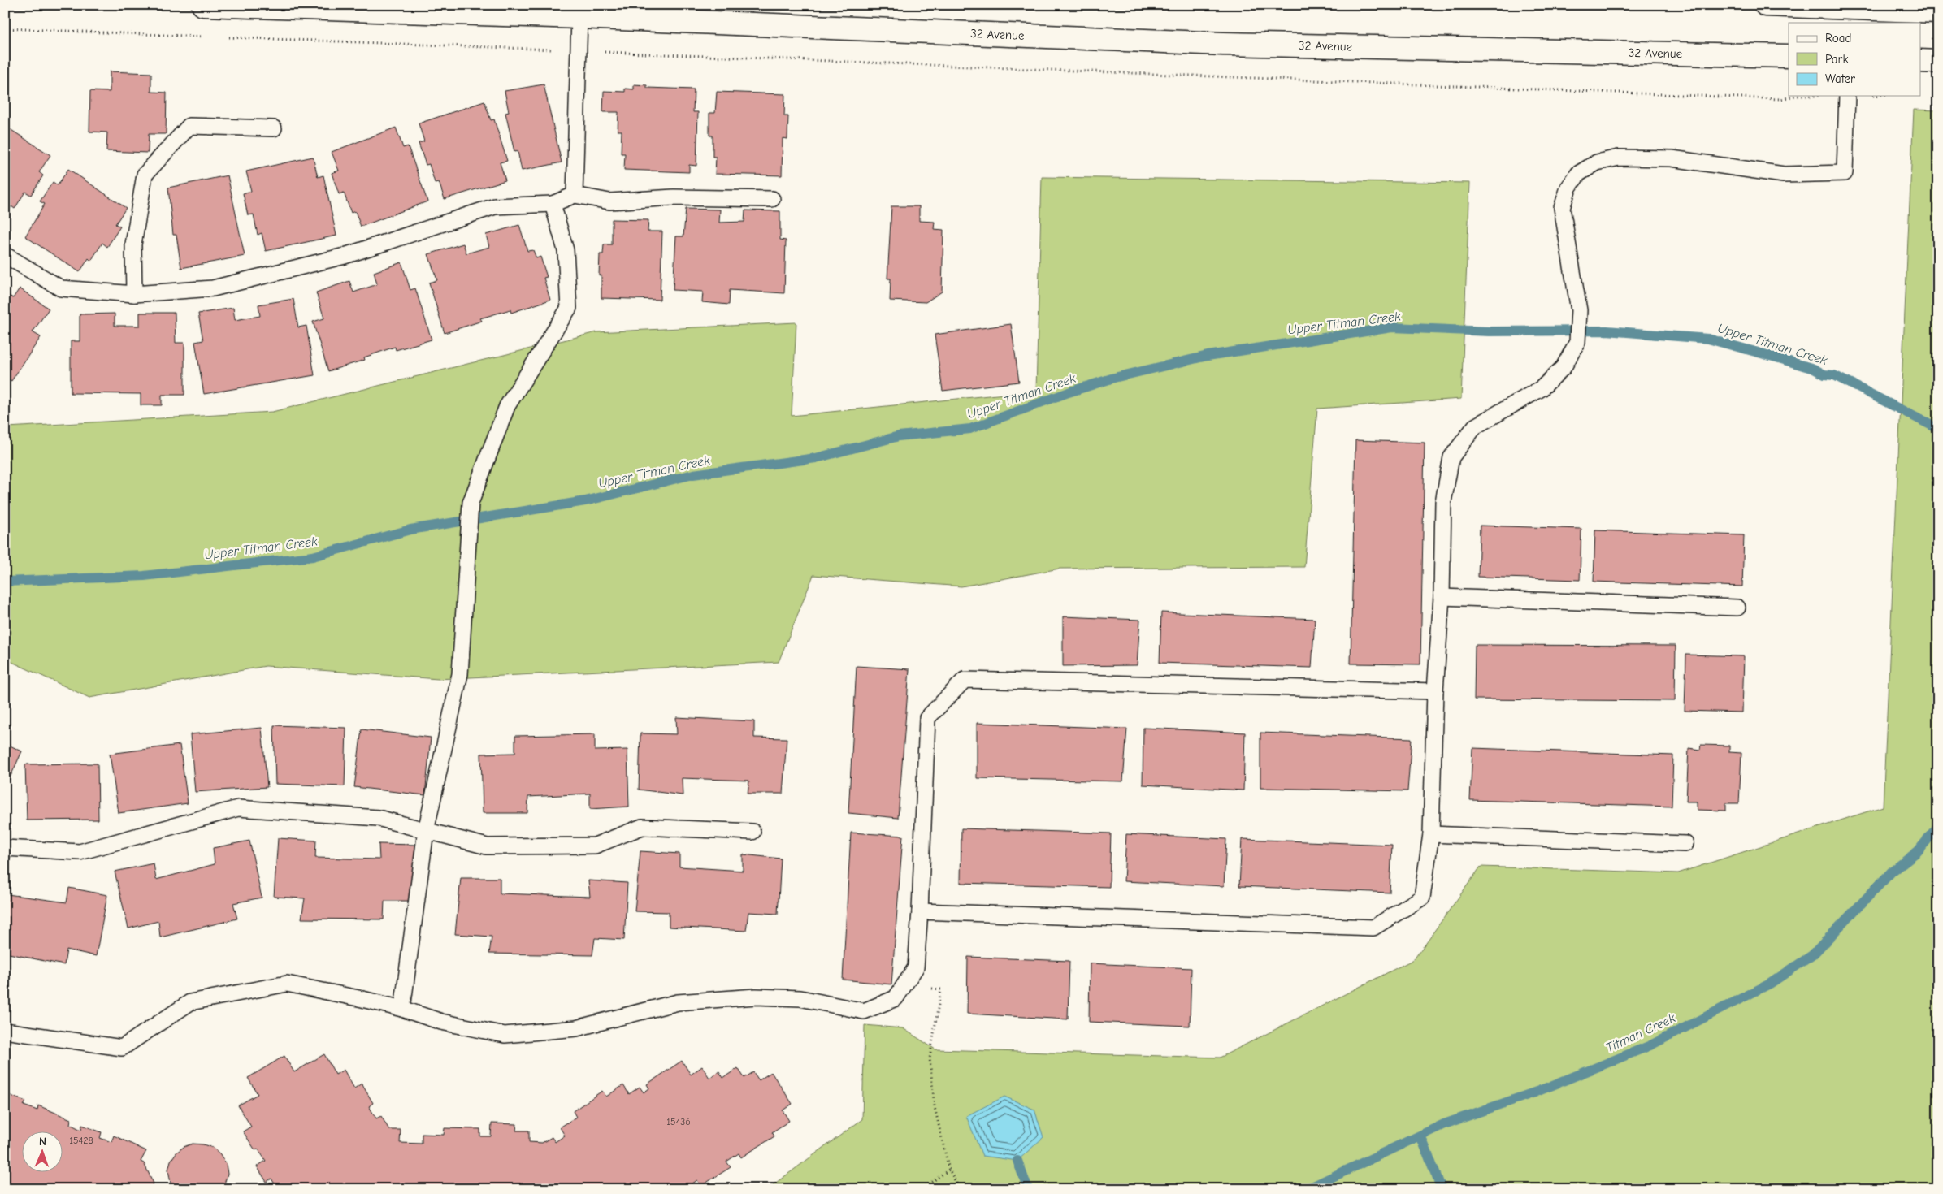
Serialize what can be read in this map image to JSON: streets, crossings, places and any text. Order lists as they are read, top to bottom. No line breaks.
{"streets":{"main road":["32 Avenue"]},"water":["Upper Titman Creek","Titman Creek"],"house_numbers":["15436","15428"],"legend":["Road","Park","Water"],"north":"top"}
